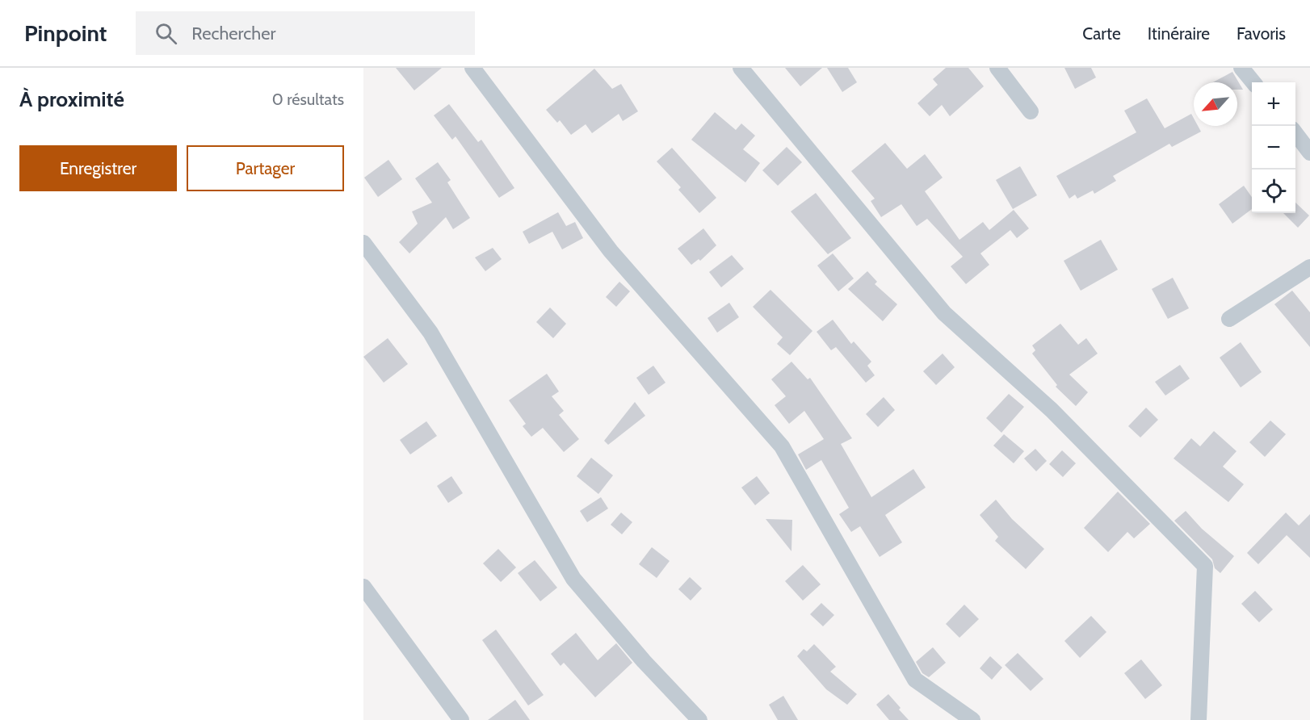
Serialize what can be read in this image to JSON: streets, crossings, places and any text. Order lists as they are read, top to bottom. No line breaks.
{"north":"bottom left","page":{"header":"Pinpoint","search":"Rechercher","nav":["Carte","Itinéraire","Favoris"],"heading":["À proximité","0 résultats"],"map_buttons":["+","−"],"buttons":["Enregistrer","Partager"]}}
